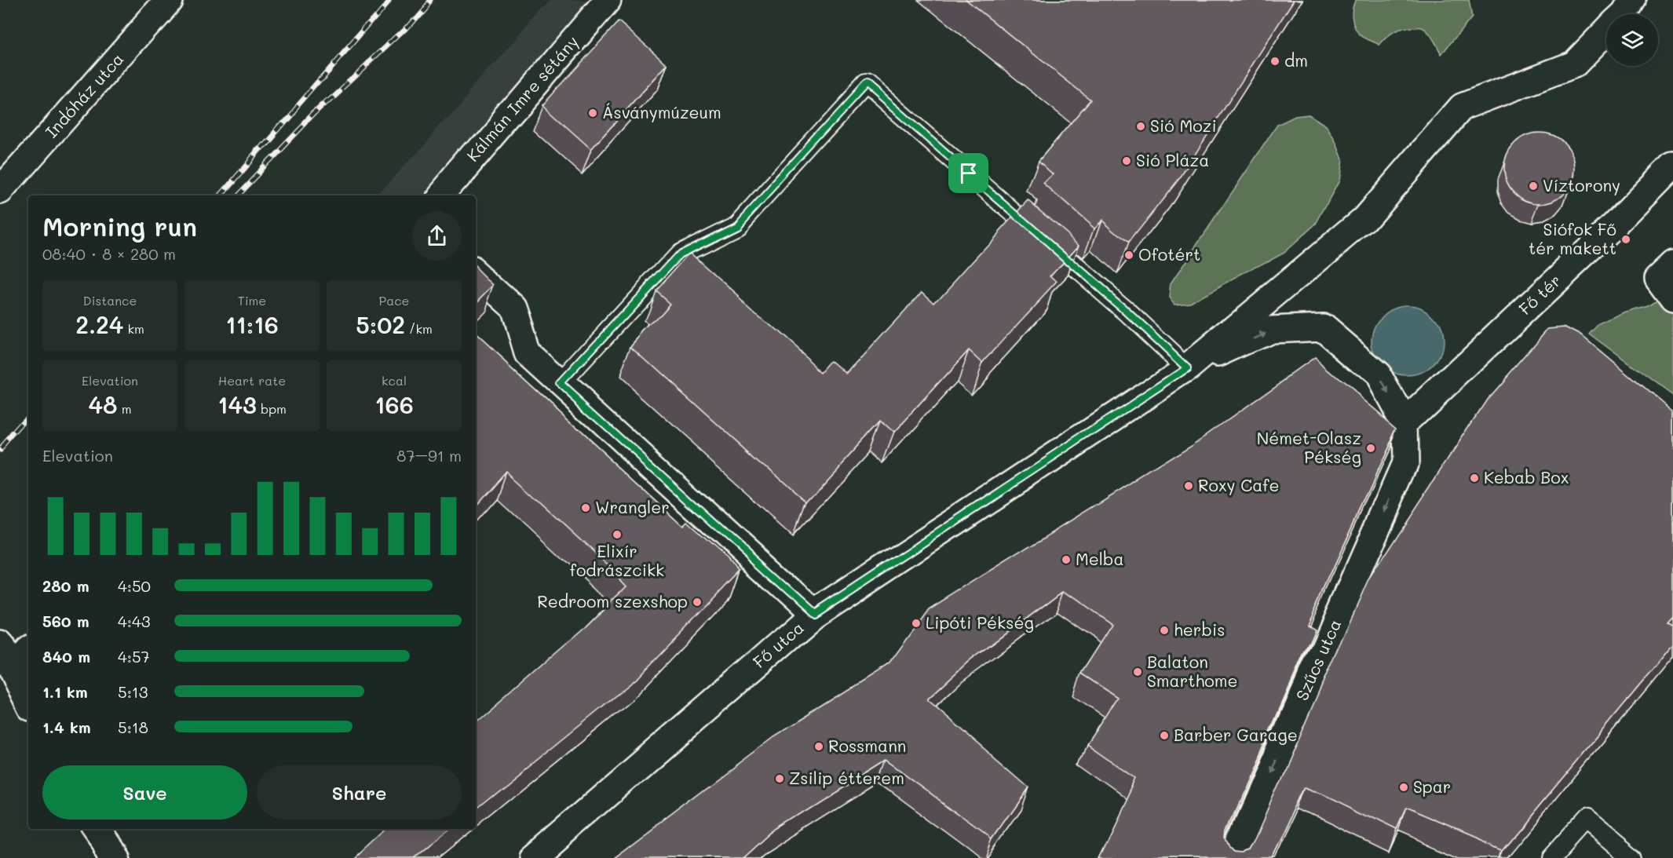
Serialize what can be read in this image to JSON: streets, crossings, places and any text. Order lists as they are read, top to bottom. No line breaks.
{"streets":{"street":["Indóház utca","Kálmán Imre sétány","Fő tér","Fő utca","Szűcs utca"]},"crossings":[["Fő tér","Szűcs utca"]],"one_way":["Szűcs utca"],"places":["dm","Ásványmúzeum","Sió Mozi","Sió Pláza","Víztorony","Siófok Fő tér makett","Ofotért","Német-Olasz Pékség","Kebab Box","Roxy Cafe","Wrangler","Elixír fodrászcikk","Melba","Redroom szexshop","Lipóti Pékség","herbis","Balaton Smarthome","Barber Garage","Rossmann","Zsilip étterem","Spar"],"page":{"heading":["Morning run","08:40 · 8 × 280 m"],"stats":[["Distance","2.24 km"],["Time","11:16"],["Pace","5:02 /km"],["Elevation","48 m"],["Heart rate","143 bpm"],["kcal","166"]],"chart":["Elevation","87–91 m"],"list":[{"name":"280 m","note":"4:50"},{"name":"560 m","note":"4:43"},{"name":"840 m","note":"4:57"},{"name":"1.1 km","note":"5:13"},{"name":"1.4 km","note":"5:18"}],"buttons":["Save","Share"]}}
